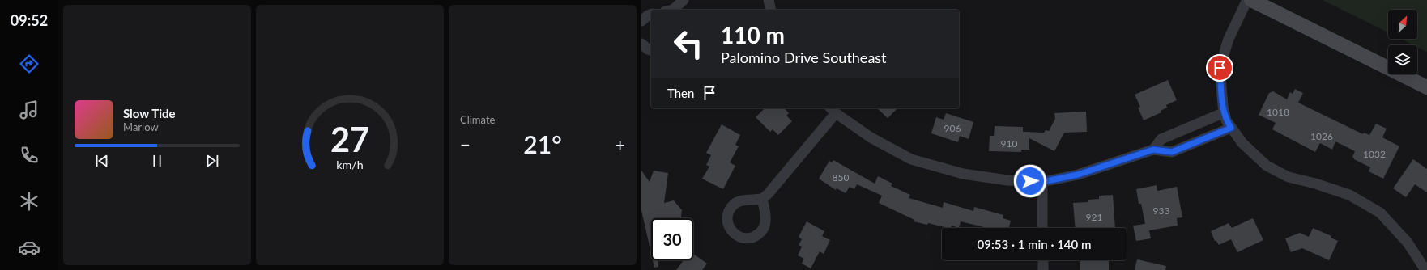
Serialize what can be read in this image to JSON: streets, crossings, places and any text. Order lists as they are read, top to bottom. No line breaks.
{"house_numbers":["1018","906","1026","910","1032","850","933","921"],"north":"top right","page":{"tabs":"09:52","tile":"Climate","turn":["110 m","Palomino Drive Southeast"],"then":"Then","song":["Slow Tide","Marlow"],"heat":["−","21°","+"],"limit":"30","trip":"09:53 · 1 min · 140 m","gauge":["27","km/h"]}}
